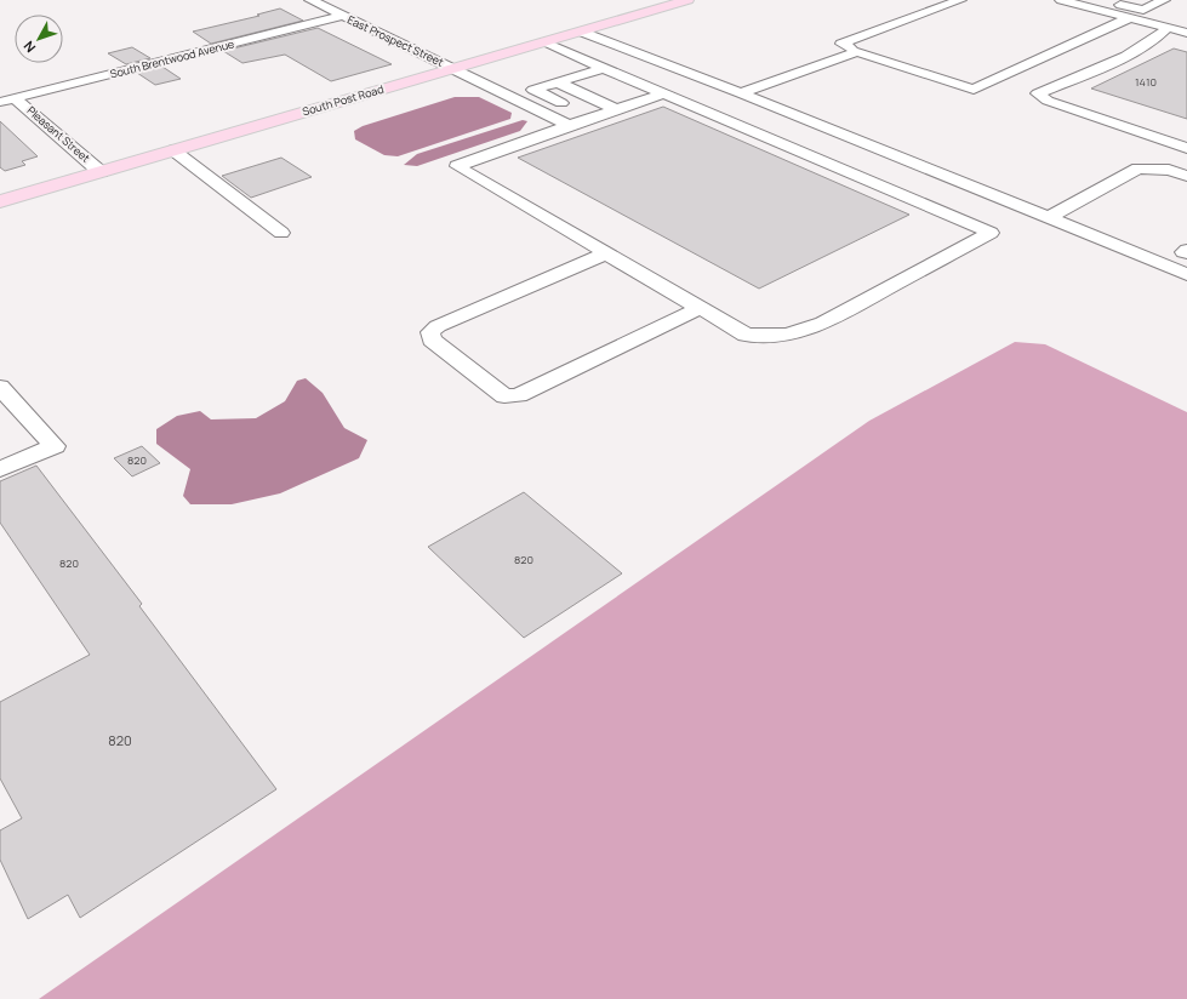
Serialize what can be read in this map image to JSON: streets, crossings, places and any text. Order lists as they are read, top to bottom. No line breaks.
{"streets":{"main road":["South Post Road"],"street":["East Prospect Street","South Brentwood Avenue","Pleasant Street"]},"crossings":[["East Prospect Street","South Brentwood Avenue"],["East Prospect Street","South Post Road"],["South Brentwood Avenue","Pleasant Street"],["South Post Road","Pleasant Street"]],"house_numbers":["1410","820","820","820","820"],"north":"bottom left"}
